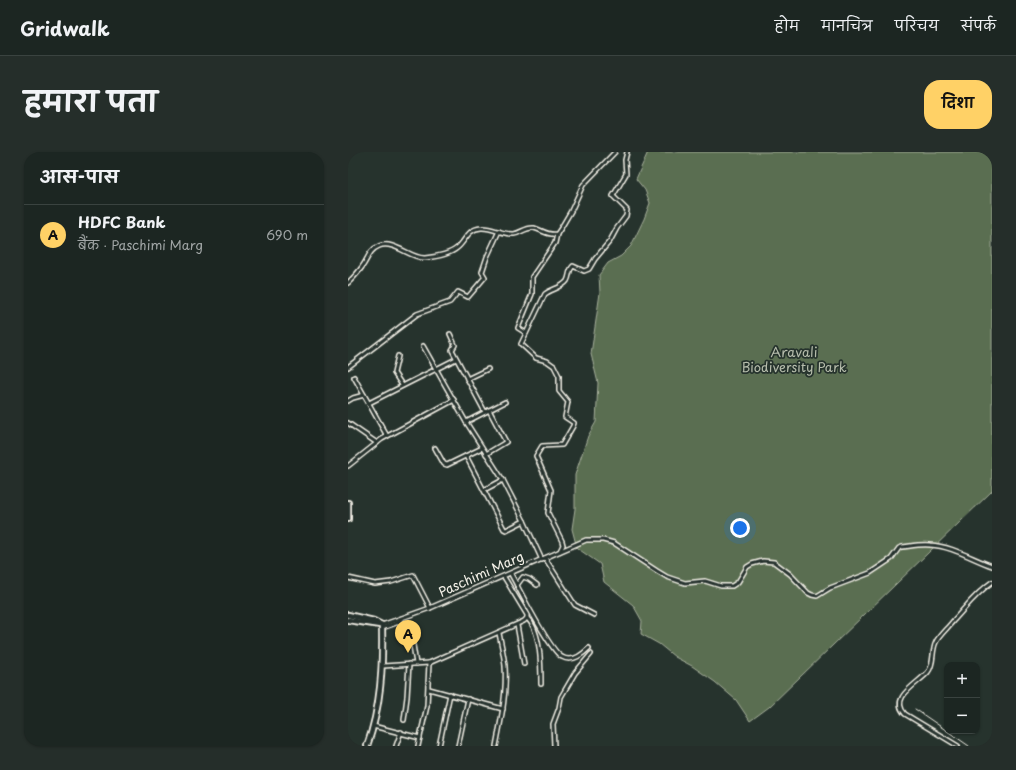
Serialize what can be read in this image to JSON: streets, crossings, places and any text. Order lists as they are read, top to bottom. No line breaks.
{"streets":{"street":["Paschimi Marg"]},"parks":["Aravali Biodiversity Park"],"page":{"header":"Gridwalk","nav":["होम","मानचित्र","परिचय","संपर्क"],"title":"हमारा पता","buttons":"दिशा","heading":"आस-पास","list":[{"mark":"A","name":"HDFC Bank","note":"बैंक · Paschimi Marg","value":"690 m"}],"pins":"A","map_buttons":["+","−"]}}
